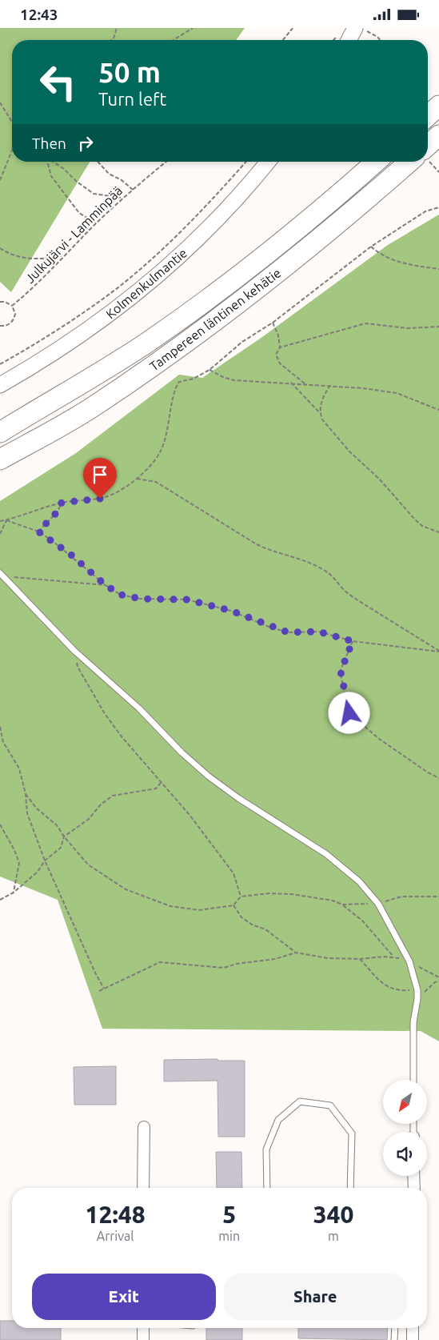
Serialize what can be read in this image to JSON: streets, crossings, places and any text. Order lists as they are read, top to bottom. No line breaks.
{"streets":{"highway":["Tampereen läntinen kehätie"],"street":["Kolmenkulmantie"],"path":["Julkujärvi - Lamminpää"]},"north":"bottom left","page":{"status":"12:43","turn":["50 m","Turn left"],"then":"Then","eta":["12:48","Arrival","5","min","340","m"],"buttons":["Exit","Share"]}}
